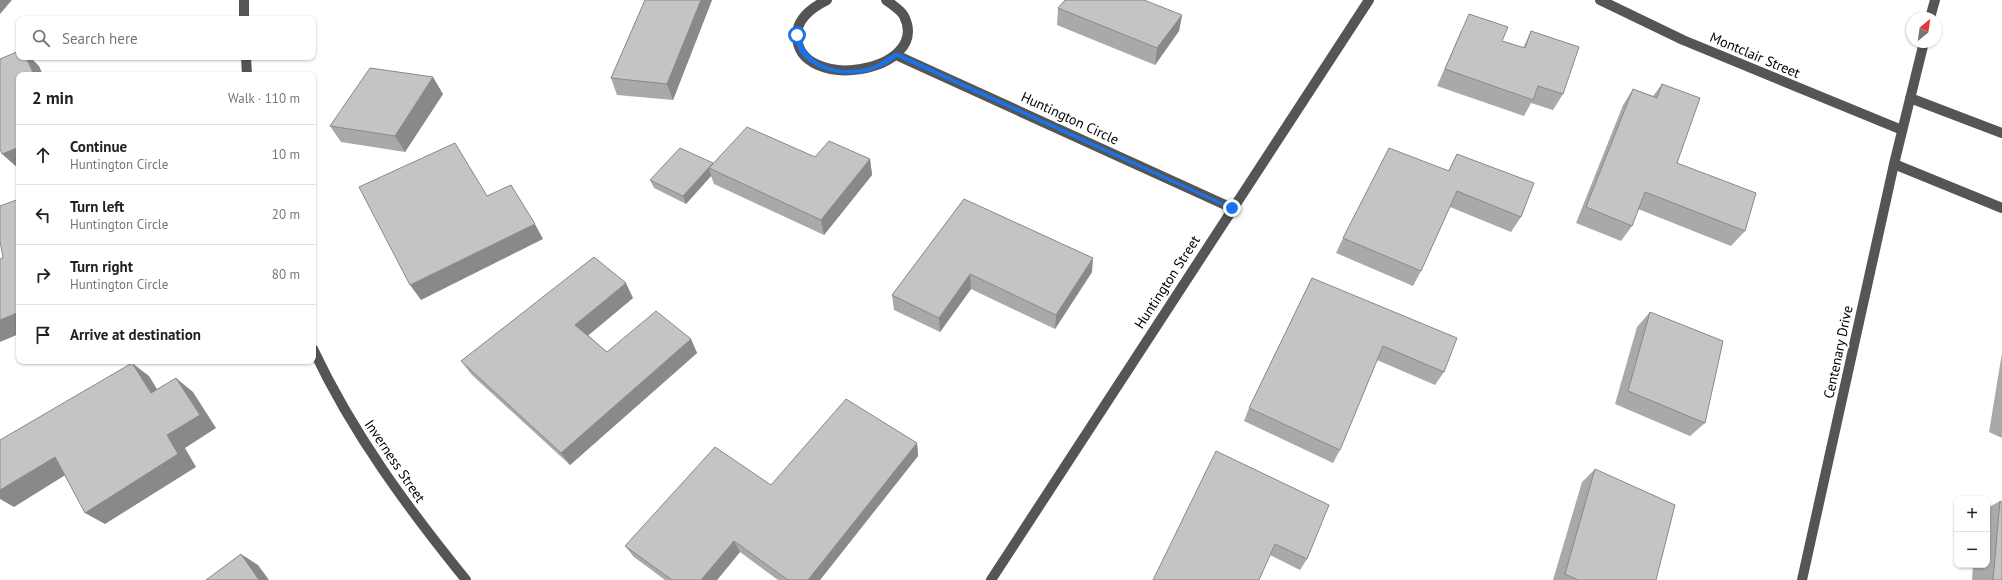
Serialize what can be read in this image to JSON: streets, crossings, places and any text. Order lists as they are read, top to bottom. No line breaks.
{"streets":{"street":["Montclair Street","Huntington Circle","Huntington Street","Centenary Drive","Inverness Street"]},"crossings":[["Montclair Street","Centenary Drive"],["Huntington Circle","Huntington Street"]],"north":"top right","page":{"search":"Search here","heading":["2 min","Walk · 110 m"],"list":[["Continue","Huntington Circle","10 m"],["Turn left","Huntington Circle","20 m"],["Turn right","Huntington Circle","80 m"],"Arrive at destination"],"map_buttons":["+","−"]}}
